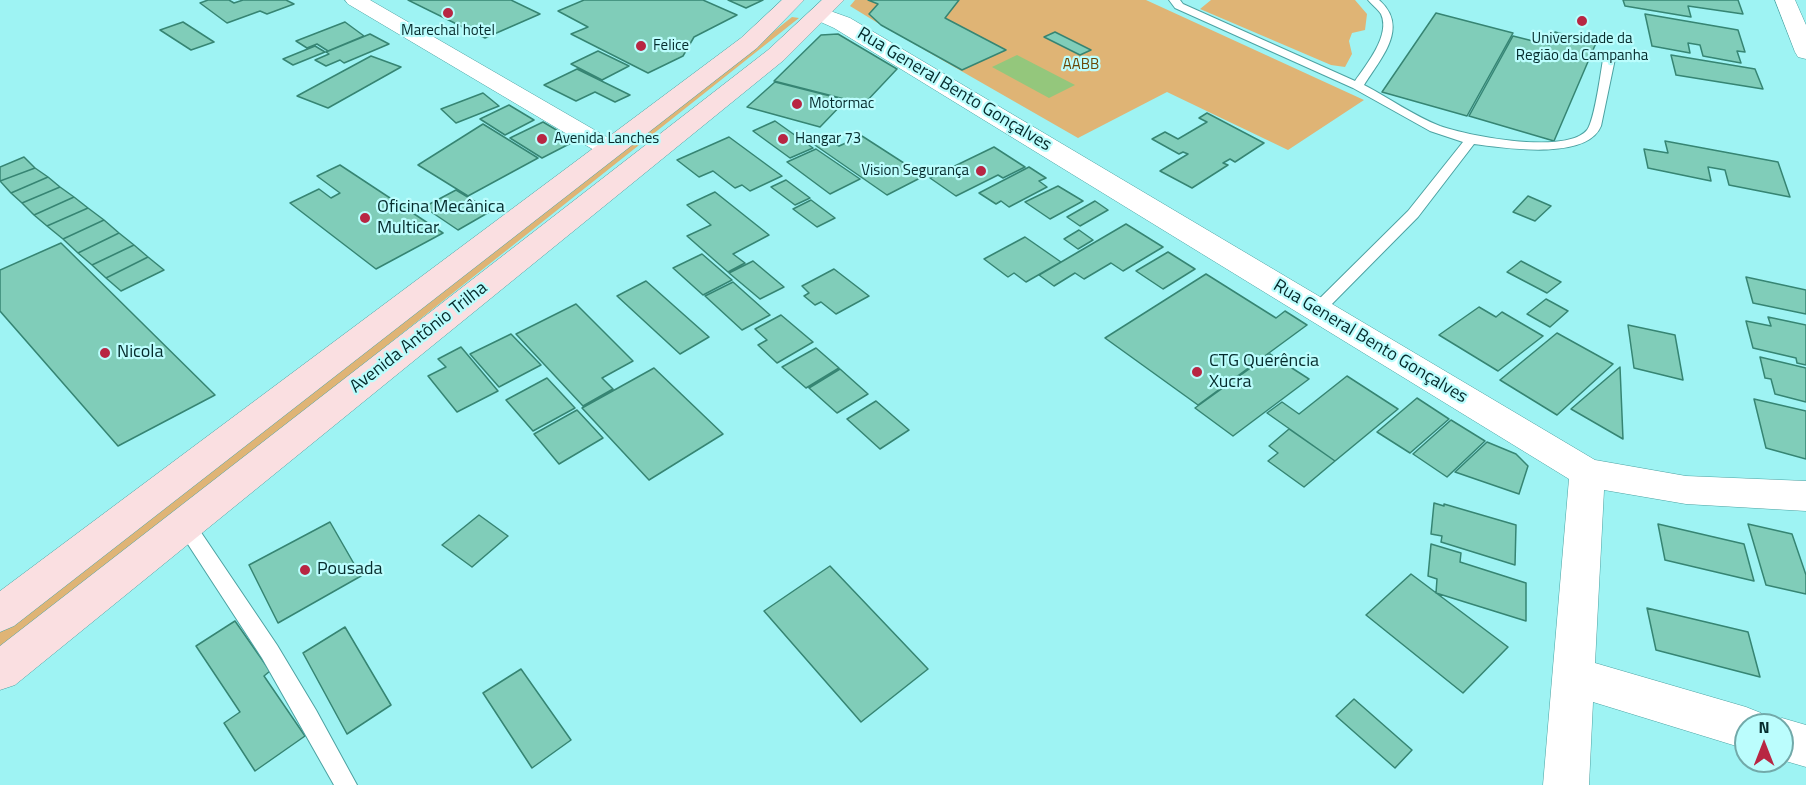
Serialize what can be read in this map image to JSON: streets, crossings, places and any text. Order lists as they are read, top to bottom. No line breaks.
{"streets":{"main road":["Avenida Antônio Trilha"],"street":["Rua General Bento Gonçalves"]},"crossings":[["Rua General Bento Gonçalves","Avenida Antônio Trilha"]],"parks":["AABB"],"places":["Marechal hotel","Universidade da Região da Campanha","Felice","Motormac","Avenida Lanches","Hangar 73","Vision Segurança","Oficina Mecânica Multicar","Nicola","CTG Querência Xucra","Pousada"],"north":"top"}
